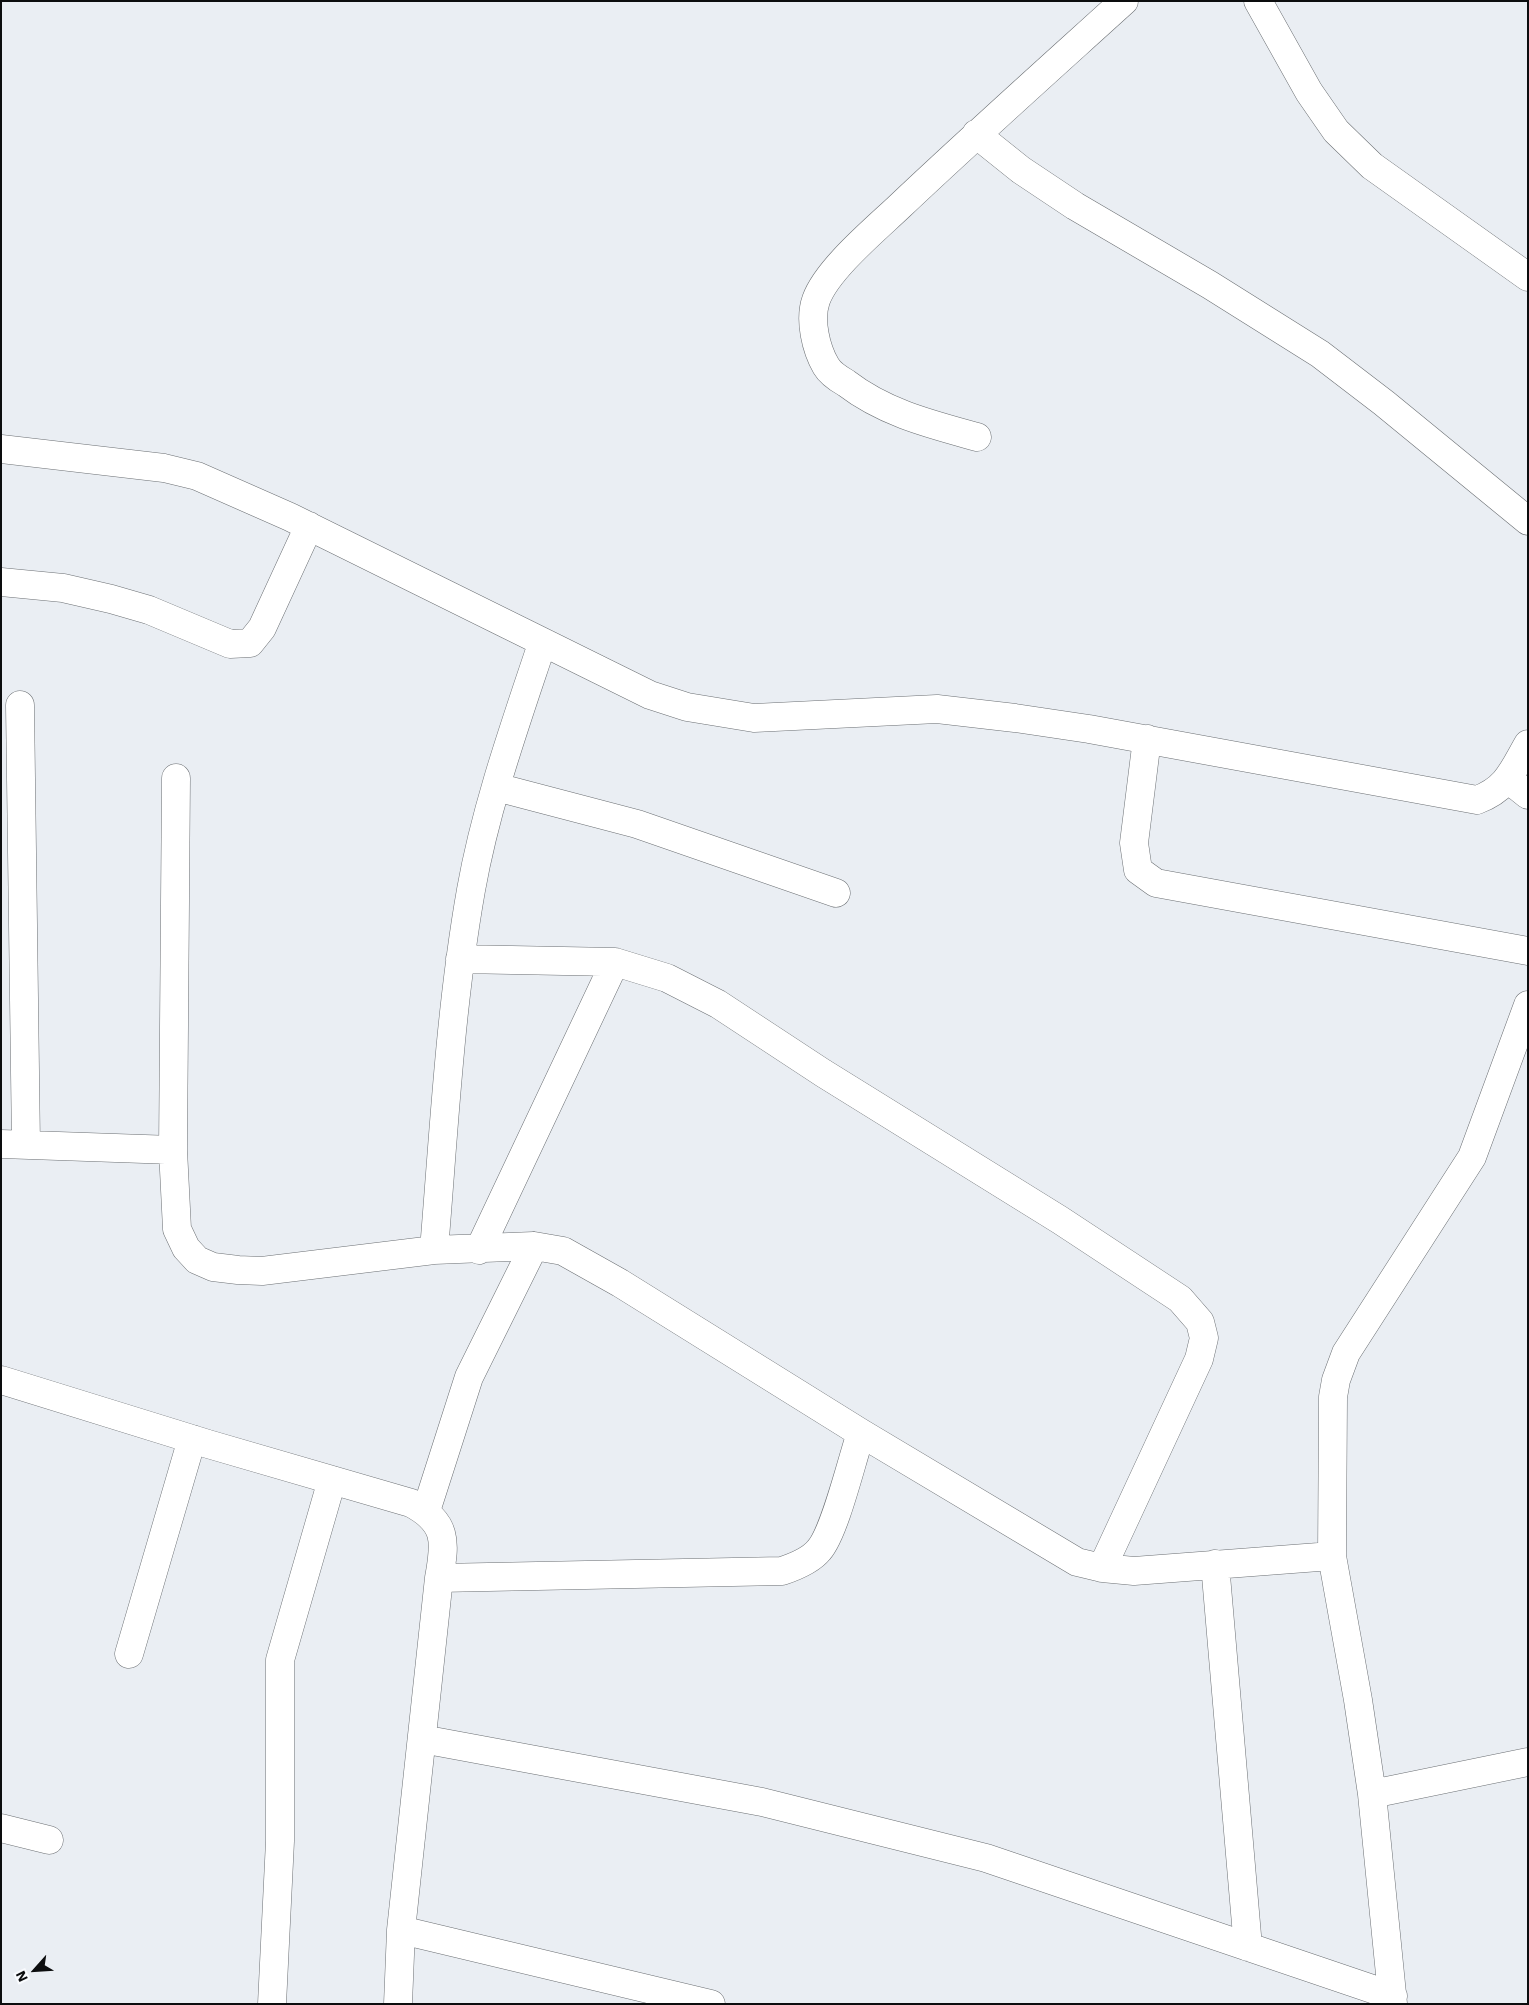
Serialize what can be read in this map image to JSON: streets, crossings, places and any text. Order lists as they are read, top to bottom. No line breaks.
{"north":"bottom left"}
